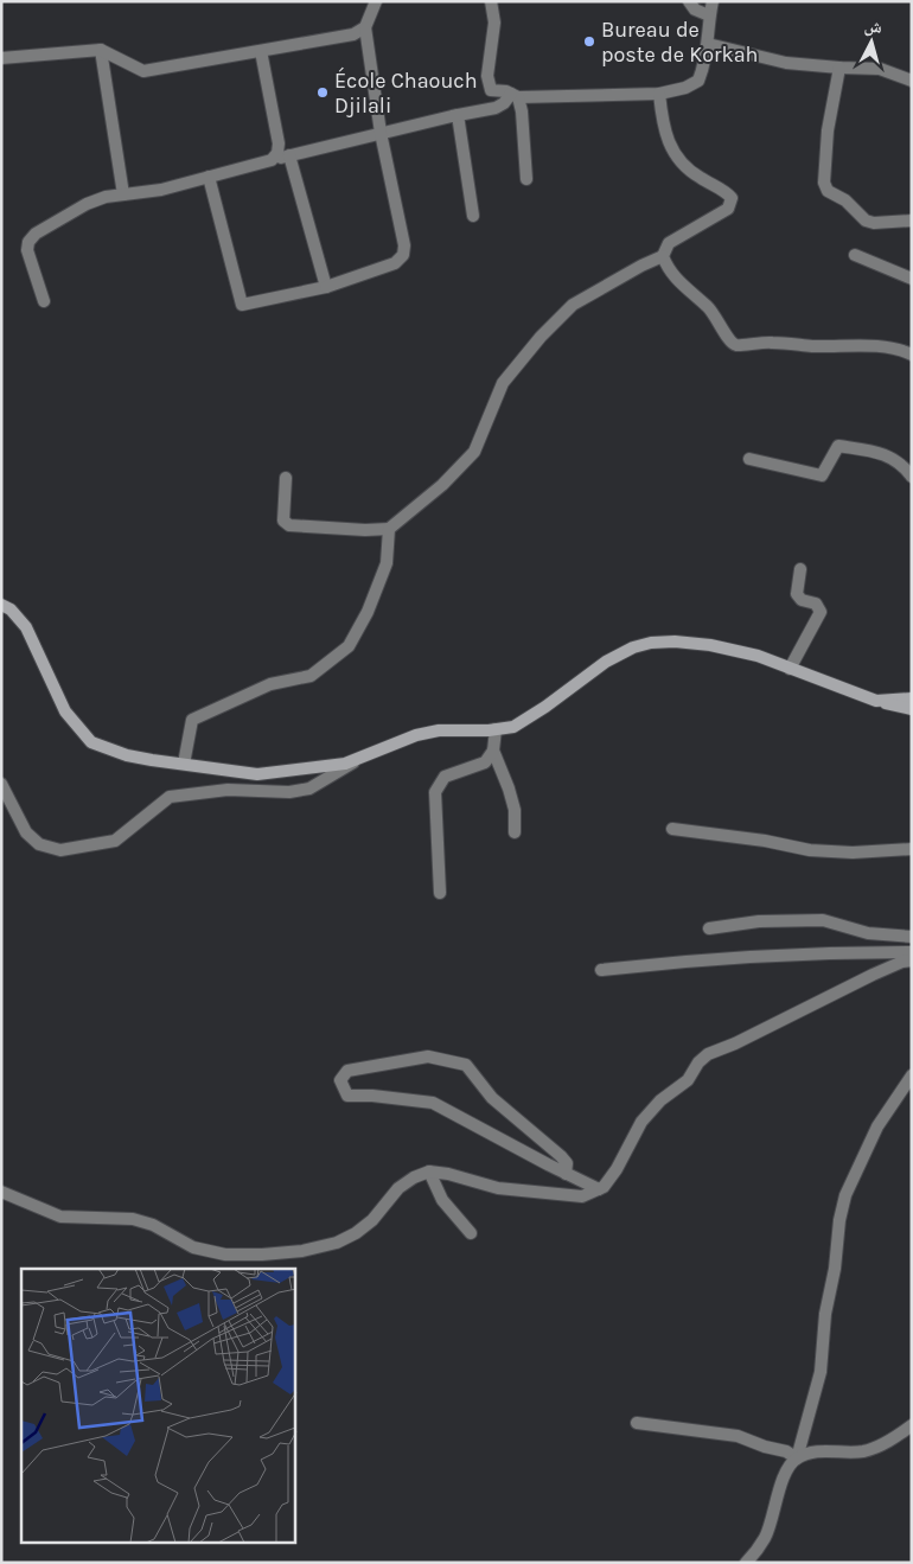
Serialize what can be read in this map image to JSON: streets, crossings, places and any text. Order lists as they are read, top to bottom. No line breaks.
{"places":["Bureau de poste de Korkah","École Chaouch Djilali"],"north":"top"}
